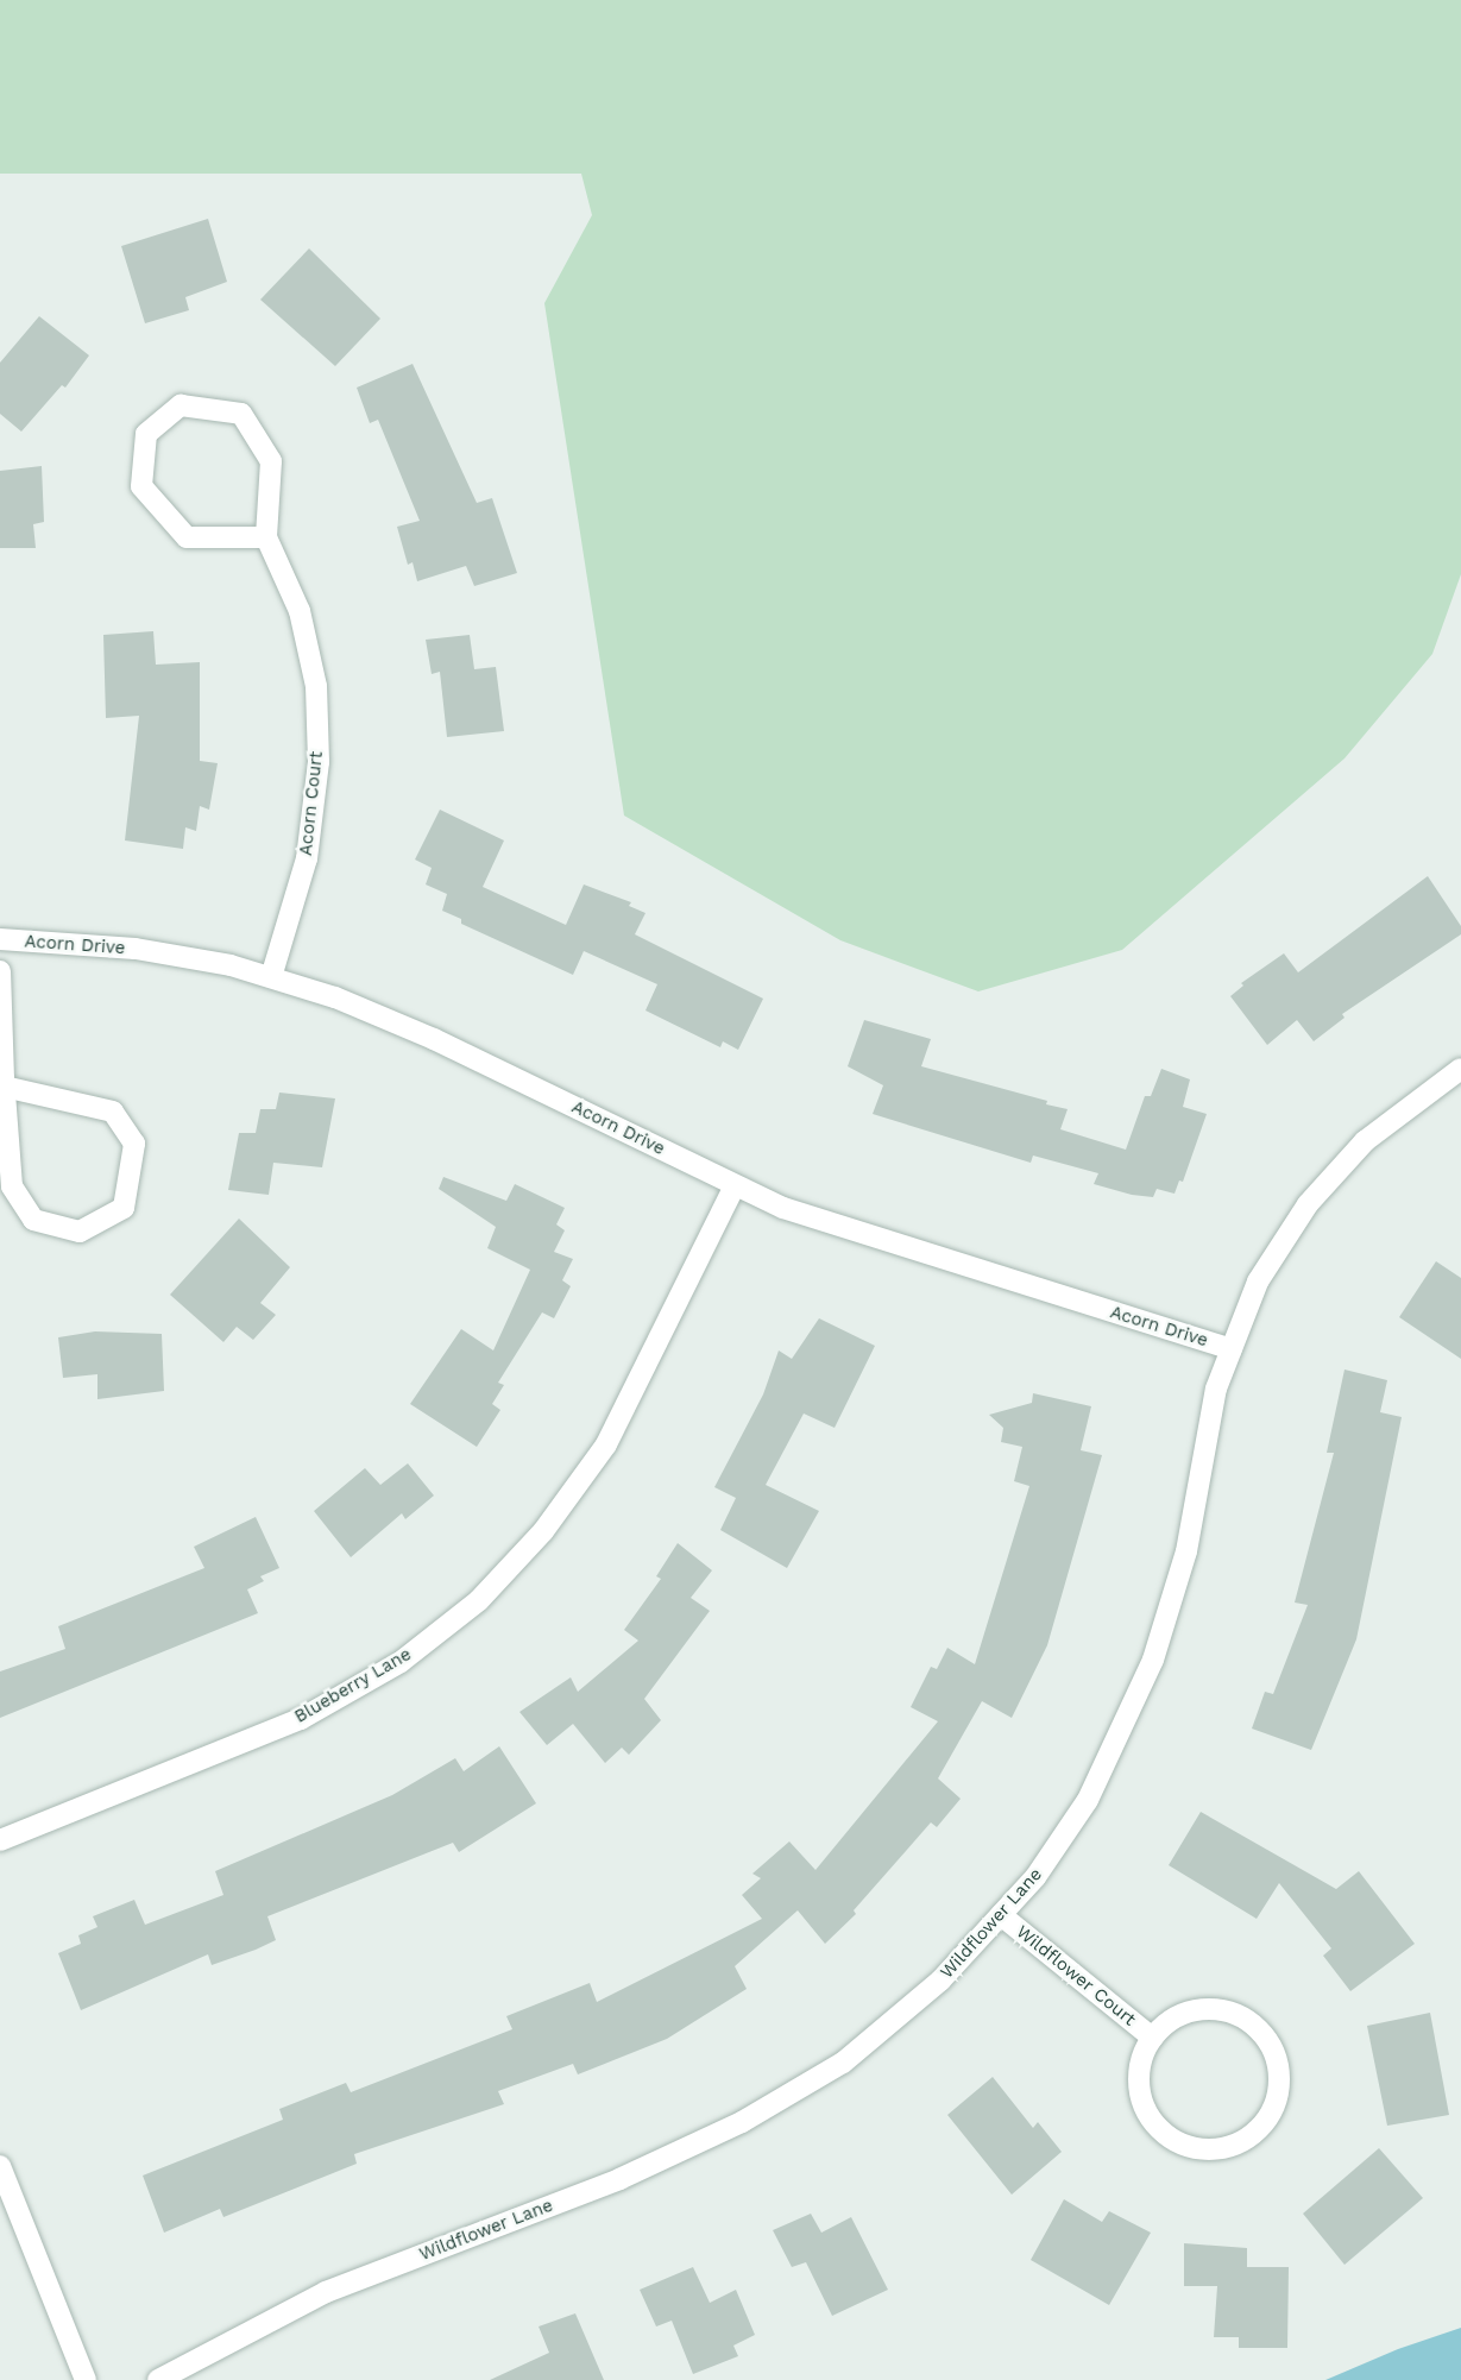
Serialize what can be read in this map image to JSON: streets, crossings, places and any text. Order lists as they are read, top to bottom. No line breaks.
{"streets":{"street":["Acorn Court","Acorn Drive","Blueberry Lane","Wildflower Lane","Wildflower Court"]},"crossings":[["Acorn Court","Acorn Drive"],["Acorn Drive","Blueberry Lane"],["Acorn Drive","Wildflower Lane"],["Wildflower Lane","Wildflower Court"]]}
